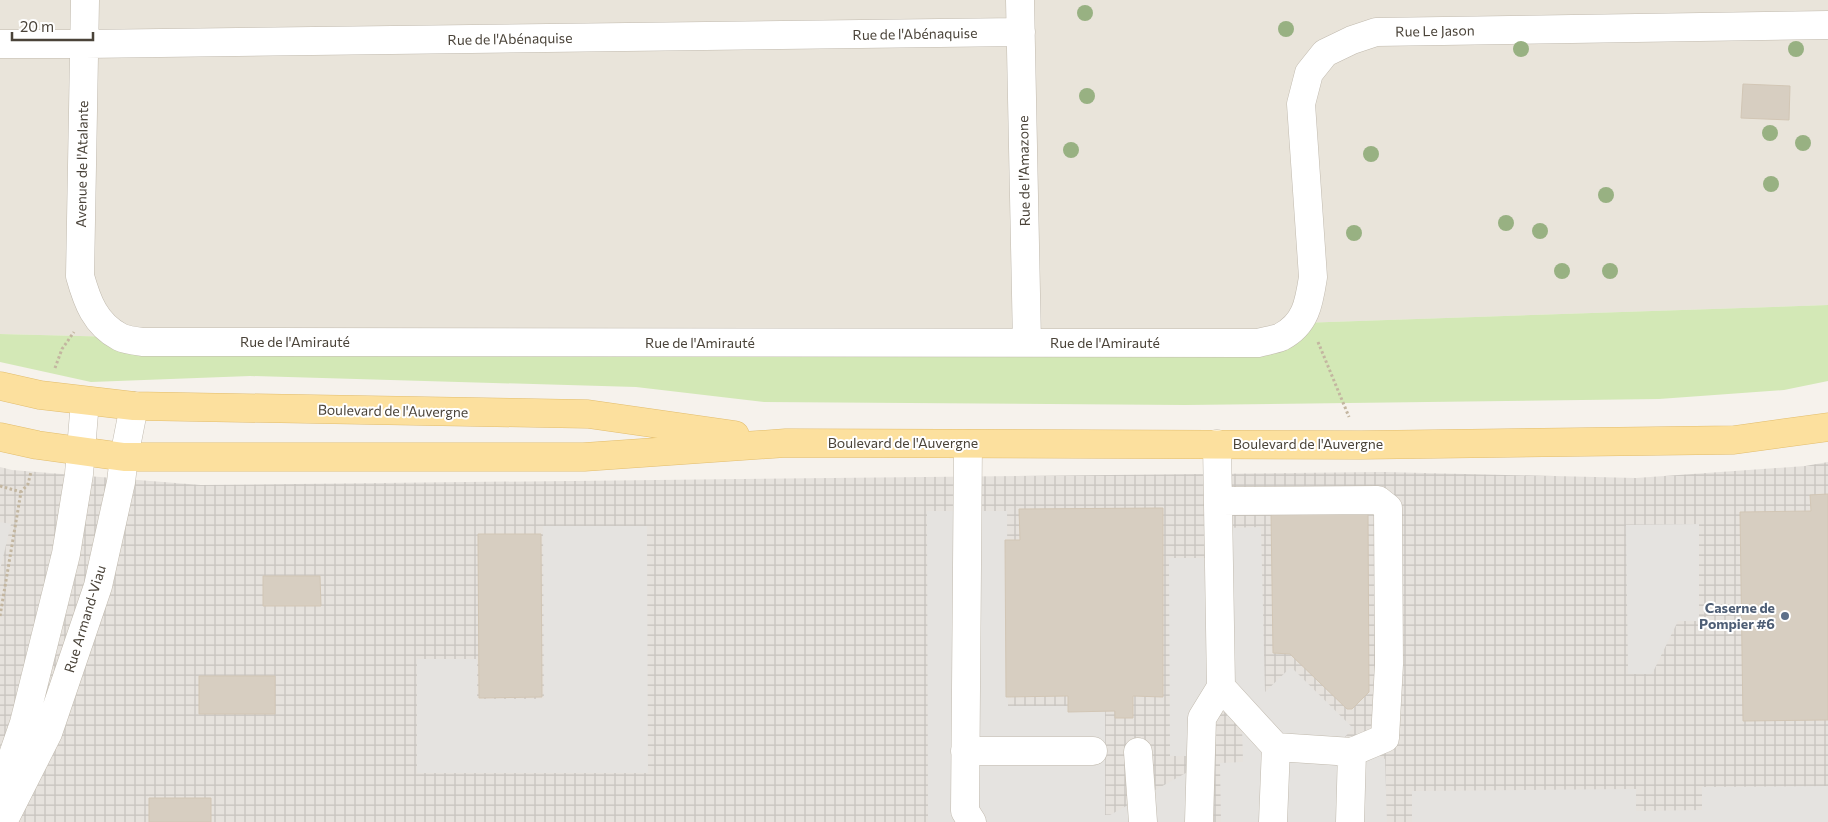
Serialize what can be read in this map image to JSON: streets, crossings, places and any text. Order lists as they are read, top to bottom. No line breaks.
{"streets":{"main road":["Boulevard de l'Auvergne"],"street":["Rue Le Jason","Rue de l'Abénaquise","Avenue de l'Atalante","Rue de l'Amazone","Rue de l'Amirauté","Rue Armand-Viau"]},"crossings":[["Rue Le Jason","Rue de l'Amirauté"],["Rue de l'Abénaquise","Avenue de l'Atalante"],["Rue de l'Abénaquise","Rue de l'Amazone"],["Avenue de l'Atalante","Rue de l'Amirauté"],["Rue de l'Amazone","Rue de l'Amirauté"],["Boulevard de l'Auvergne","Rue Armand-Viau"]],"places":["Caserne de Pompier #6"],"scale_bar":"20 m"}
